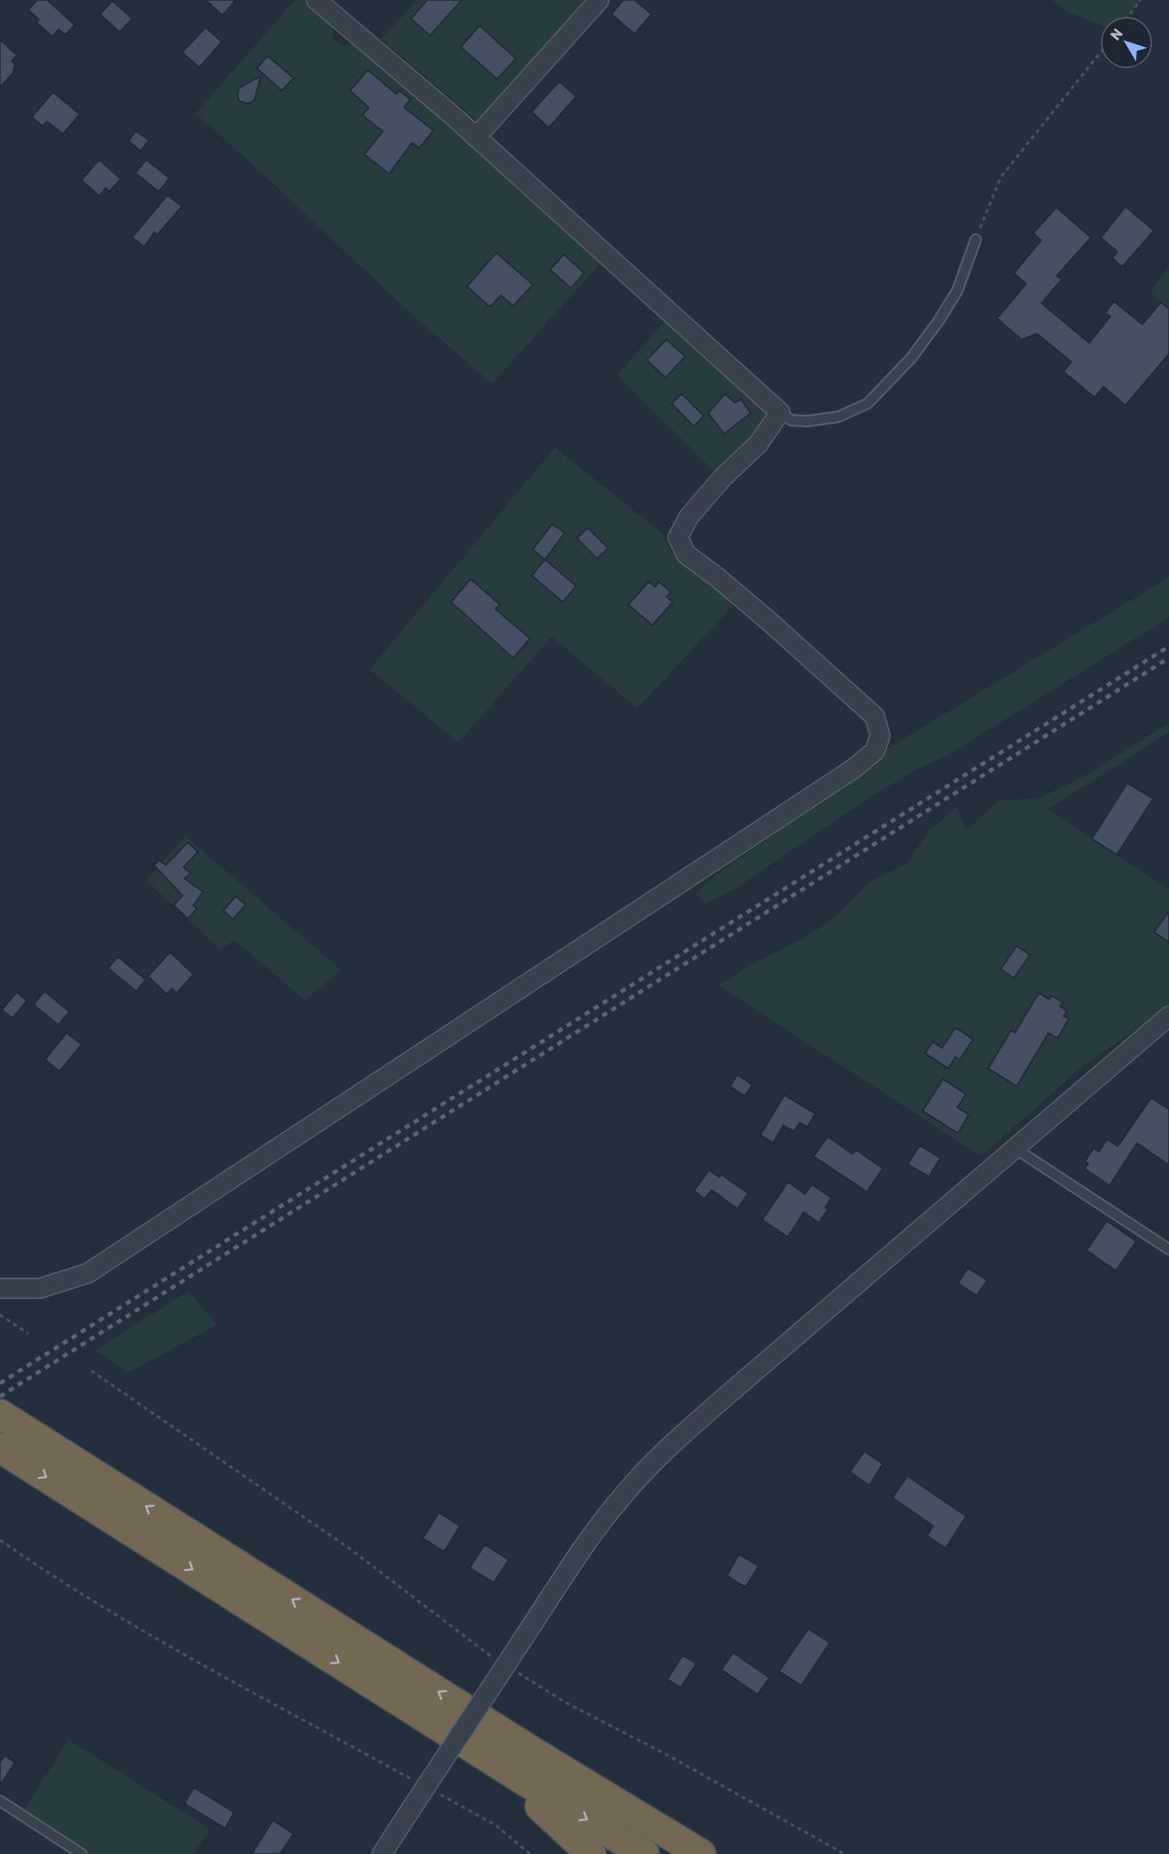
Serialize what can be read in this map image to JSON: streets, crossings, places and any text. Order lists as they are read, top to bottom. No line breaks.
{"north":"top left"}
